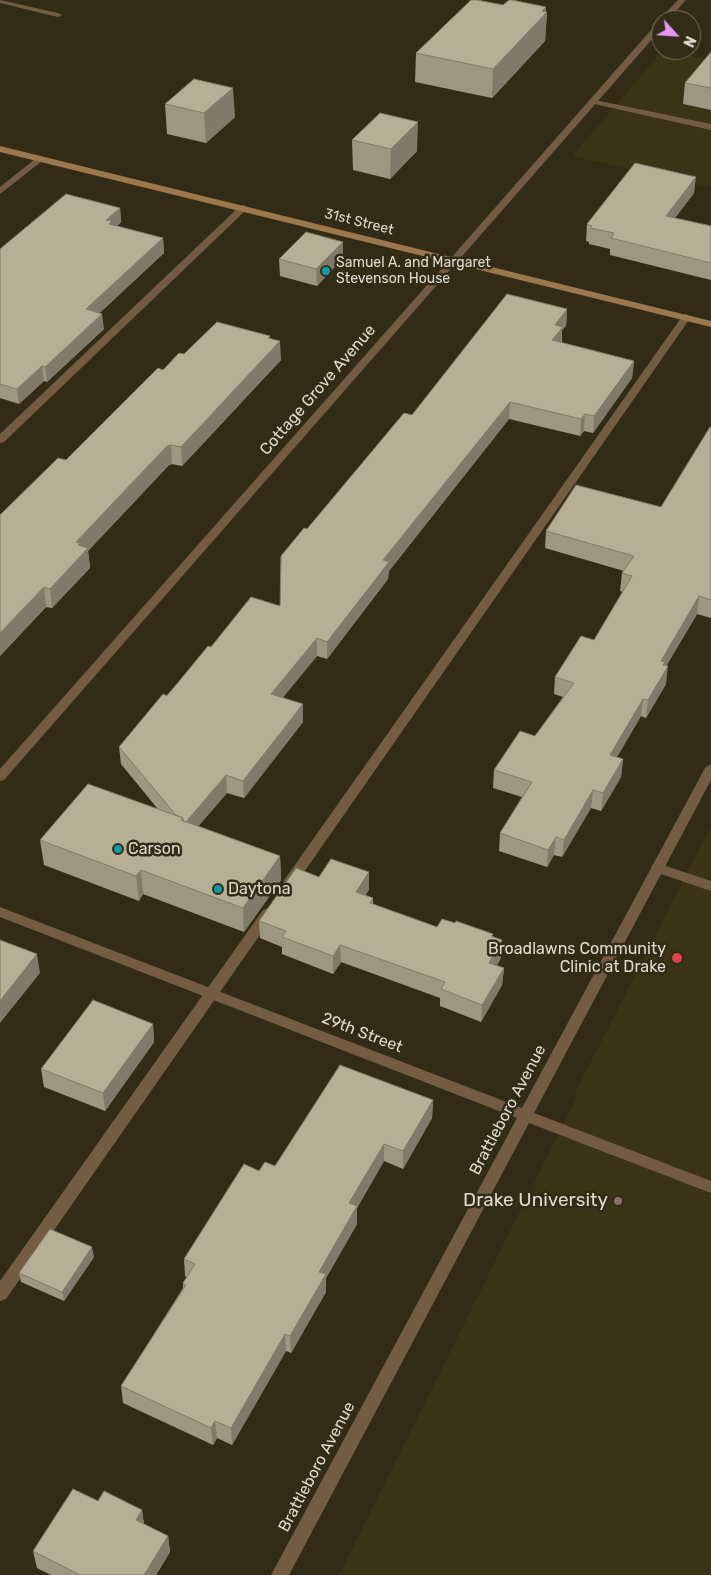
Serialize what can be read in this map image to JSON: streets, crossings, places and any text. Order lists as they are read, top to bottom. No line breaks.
{"streets":{"main road":["31st Street"],"street":["Cottage Grove Avenue","29th Street","Brattleboro Avenue"]},"crossings":[["31st Street","Cottage Grove Avenue"],["29th Street","Brattleboro Avenue"]],"places":["Samuel A. and Margaret Stevenson House","Carson","Daytona","Broadlawns Community Clinic at Drake","Drake University"],"north":"bottom right"}
